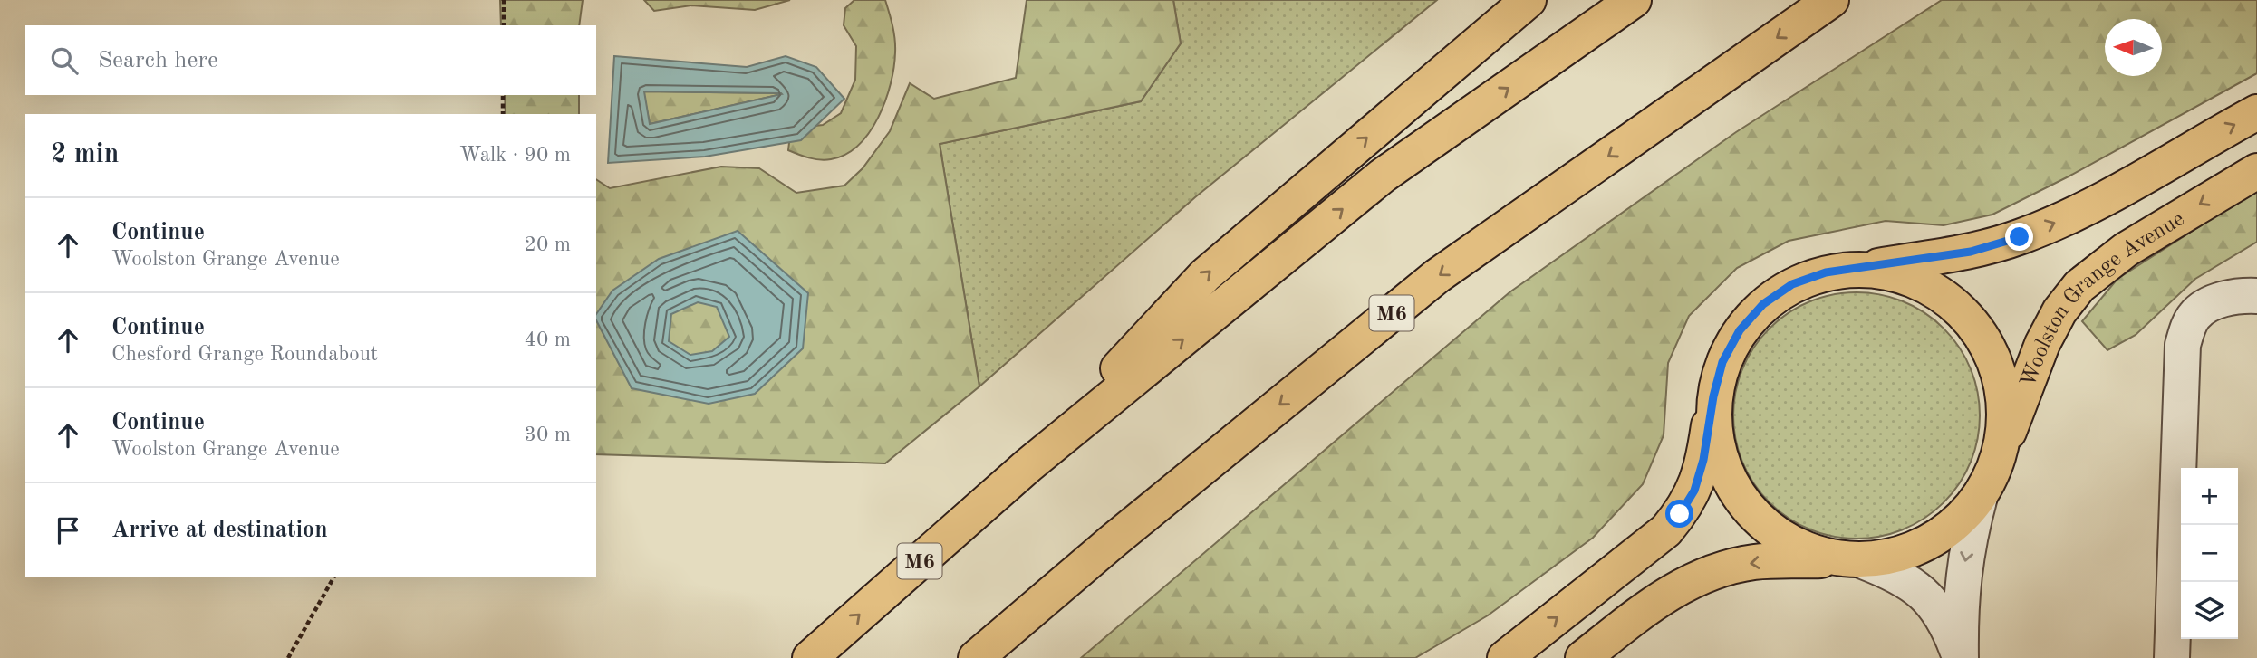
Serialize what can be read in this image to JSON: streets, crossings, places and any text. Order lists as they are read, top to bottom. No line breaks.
{"streets":{"main road":["Woolston Grange Avenue","M6"]},"north":"left","page":{"search":"Search here","heading":["2 min","Walk · 90 m"],"list":[["Continue","Woolston Grange Avenue","20 m"],["Continue","Chesford Grange Roundabout","40 m"],["Continue","Woolston Grange Avenue","30 m"],"Arrive at destination"],"map_buttons":["+","−"]}}
